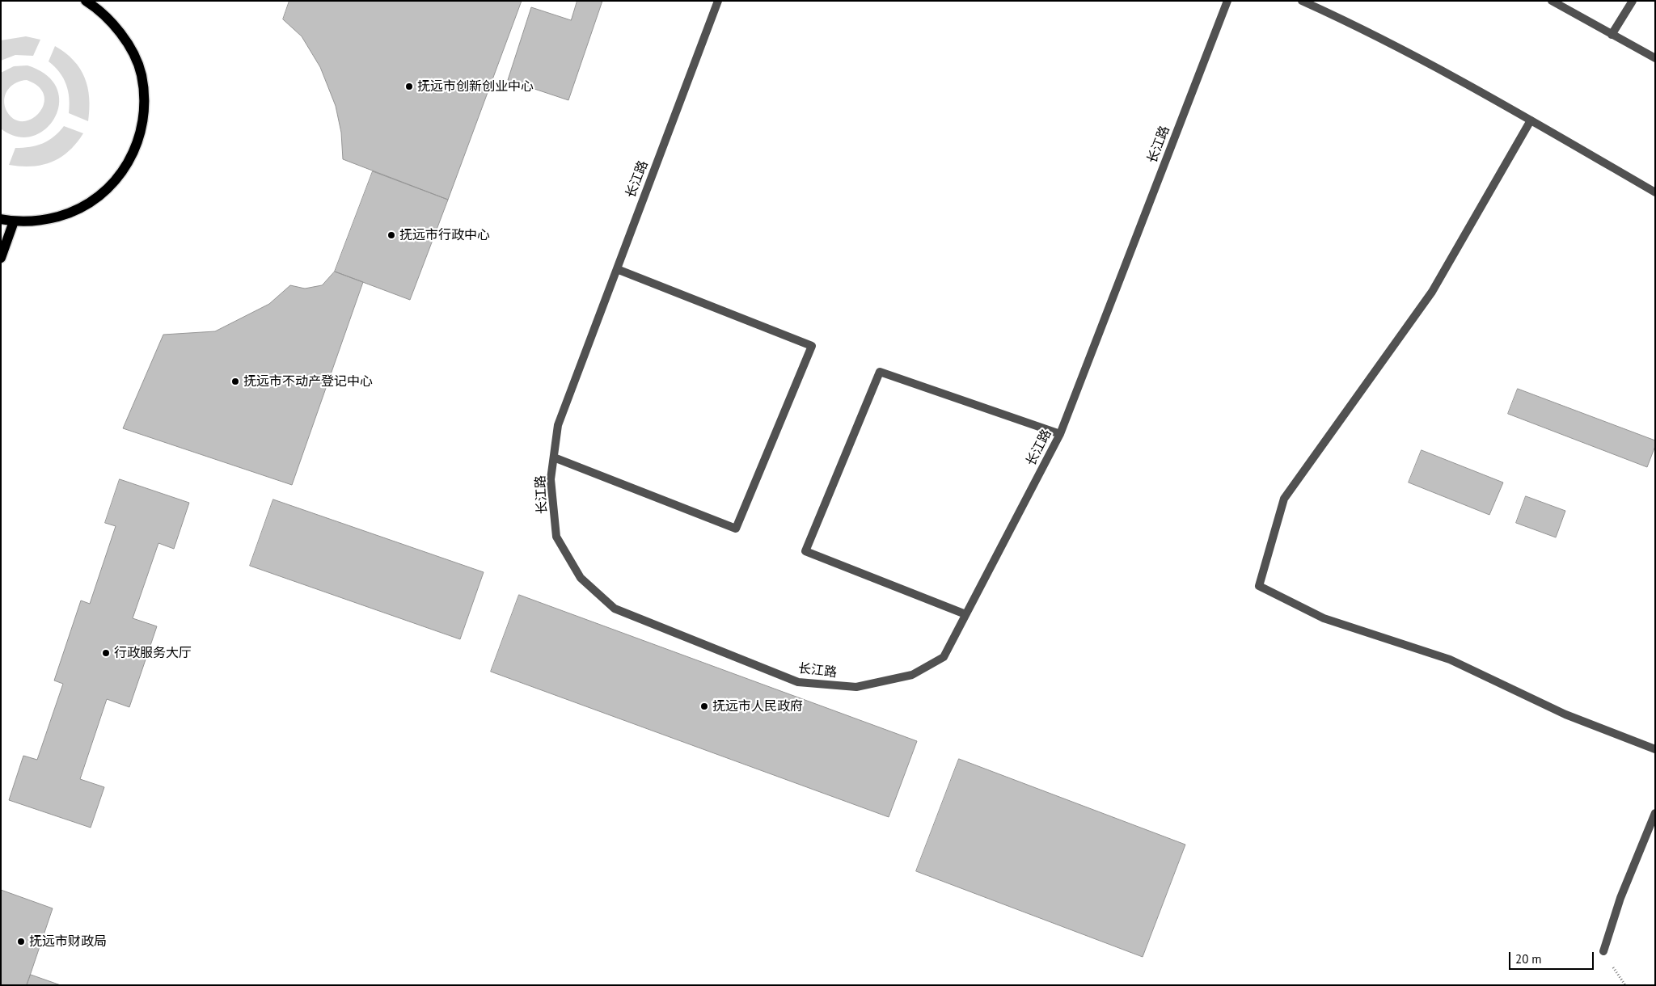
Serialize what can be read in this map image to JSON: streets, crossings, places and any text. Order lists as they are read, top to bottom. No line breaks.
{"streets":{"street":["长江路"]},"places":["抚远市创新创业中心","抚远市行政中心","抚远市不动产登记中心","行政服务大厅","抚远市人民政府","抚远市财政局"],"scale_bar":"20 m"}
